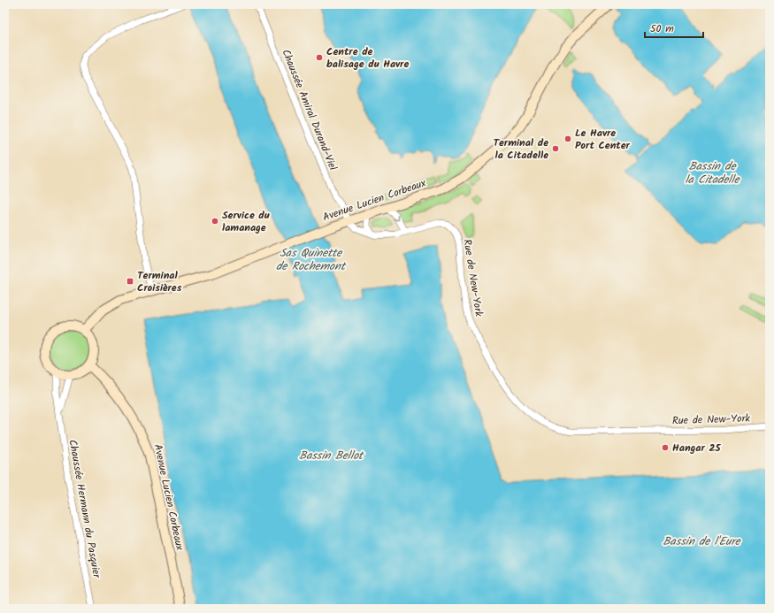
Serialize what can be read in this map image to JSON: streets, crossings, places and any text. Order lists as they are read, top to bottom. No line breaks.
{"streets":{"main road":["Avenue Lucien Corbeaux"],"street":["Chaussée Amiral Durand-Viel","Rue de New-York","Chaussée Hermann du Pasquier"]},"crossings":[["Chaussée Amiral Durand-Viel","Avenue Lucien Corbeaux"],["Chaussée Amiral Durand-Viel","Rue de New-York"],["Avenue Lucien Corbeaux","Rue de New-York"],["Avenue Lucien Corbeaux","Chaussée Hermann du Pasquier"]],"water":["Bassin de la Citadelle","Sas Quinette de Rochemont","Bassin Bellot","Bassin de l'Eure"],"places":{"other":["Centre de balisage du Havre","Le Havre Port Center","Terminal de la Citadelle","Service du lamanage","Hangar 25"],"transit":["Terminal Croisières"]},"scale_bar":"50 m"}
